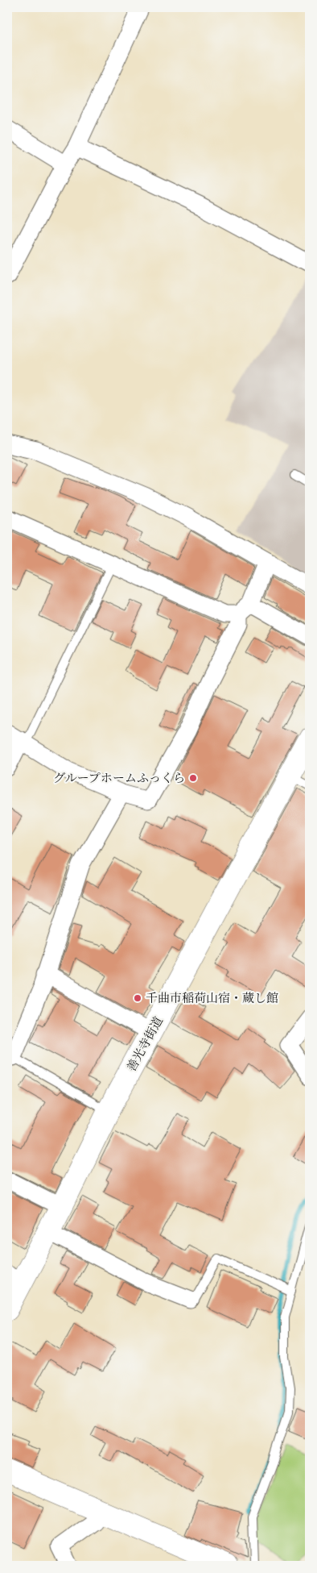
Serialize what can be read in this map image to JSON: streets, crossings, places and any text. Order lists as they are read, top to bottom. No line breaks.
{"streets":{"street":["善光寺街道"]},"places":["グループホームふっくら","千曲市稲荷山宿・蔵し館"]}
